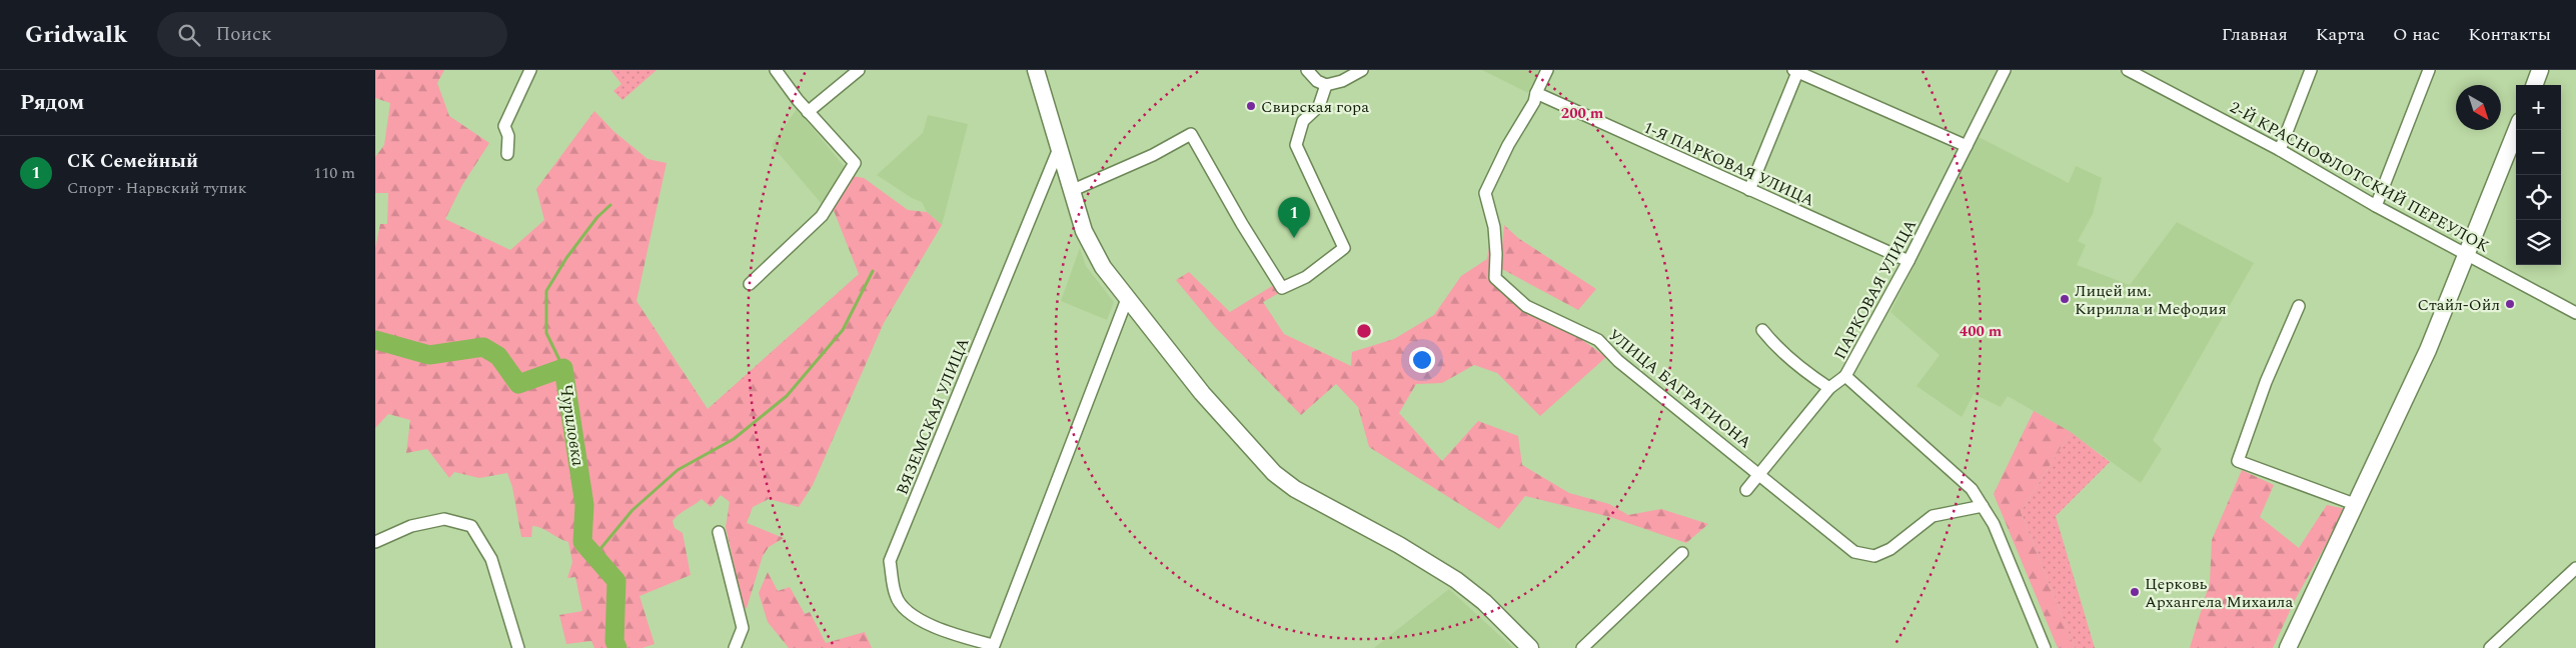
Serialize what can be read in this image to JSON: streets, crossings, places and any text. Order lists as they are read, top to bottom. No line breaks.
{"streets":{"street":["1-Я ПАРКОВАЯ УЛИЦА","2-Й КРАСНОФЛОТСКИЙ ПЕРЕУЛОК","ПАРКОВАЯ УЛИЦА","УЛИЦА БАГРАТИОНА","ВЯЗЕМСКАЯ УЛИЦА"]},"crossings":[["1-Я ПАРКОВАЯ УЛИЦА","ПАРКОВАЯ УЛИЦА"],["1-Я ПАРКОВАЯ УЛИЦА","УЛИЦА БАГРАТИОНА"],["ПАРКОВАЯ УЛИЦА","УЛИЦА БАГРАТИОНА"]],"water":["Чуриловка"],"places":["Свирская гора","Лицей им. Кирилла и Мефодия","Стайл-Ойл","Церковь Архангела Михаила"],"north":"bottom right","page":{"header":"Gridwalk","search":"Поиск","nav":["Главная","Карта","О нас","Контакты"],"heading":"Рядом","map_buttons":["+","−"],"list":[{"mark":"1","name":"СК Семейный","note":"Спорт · Нарвский тупик","value":"110 m"}],"pins":"1"},"rings":["200 m","400 m"]}
